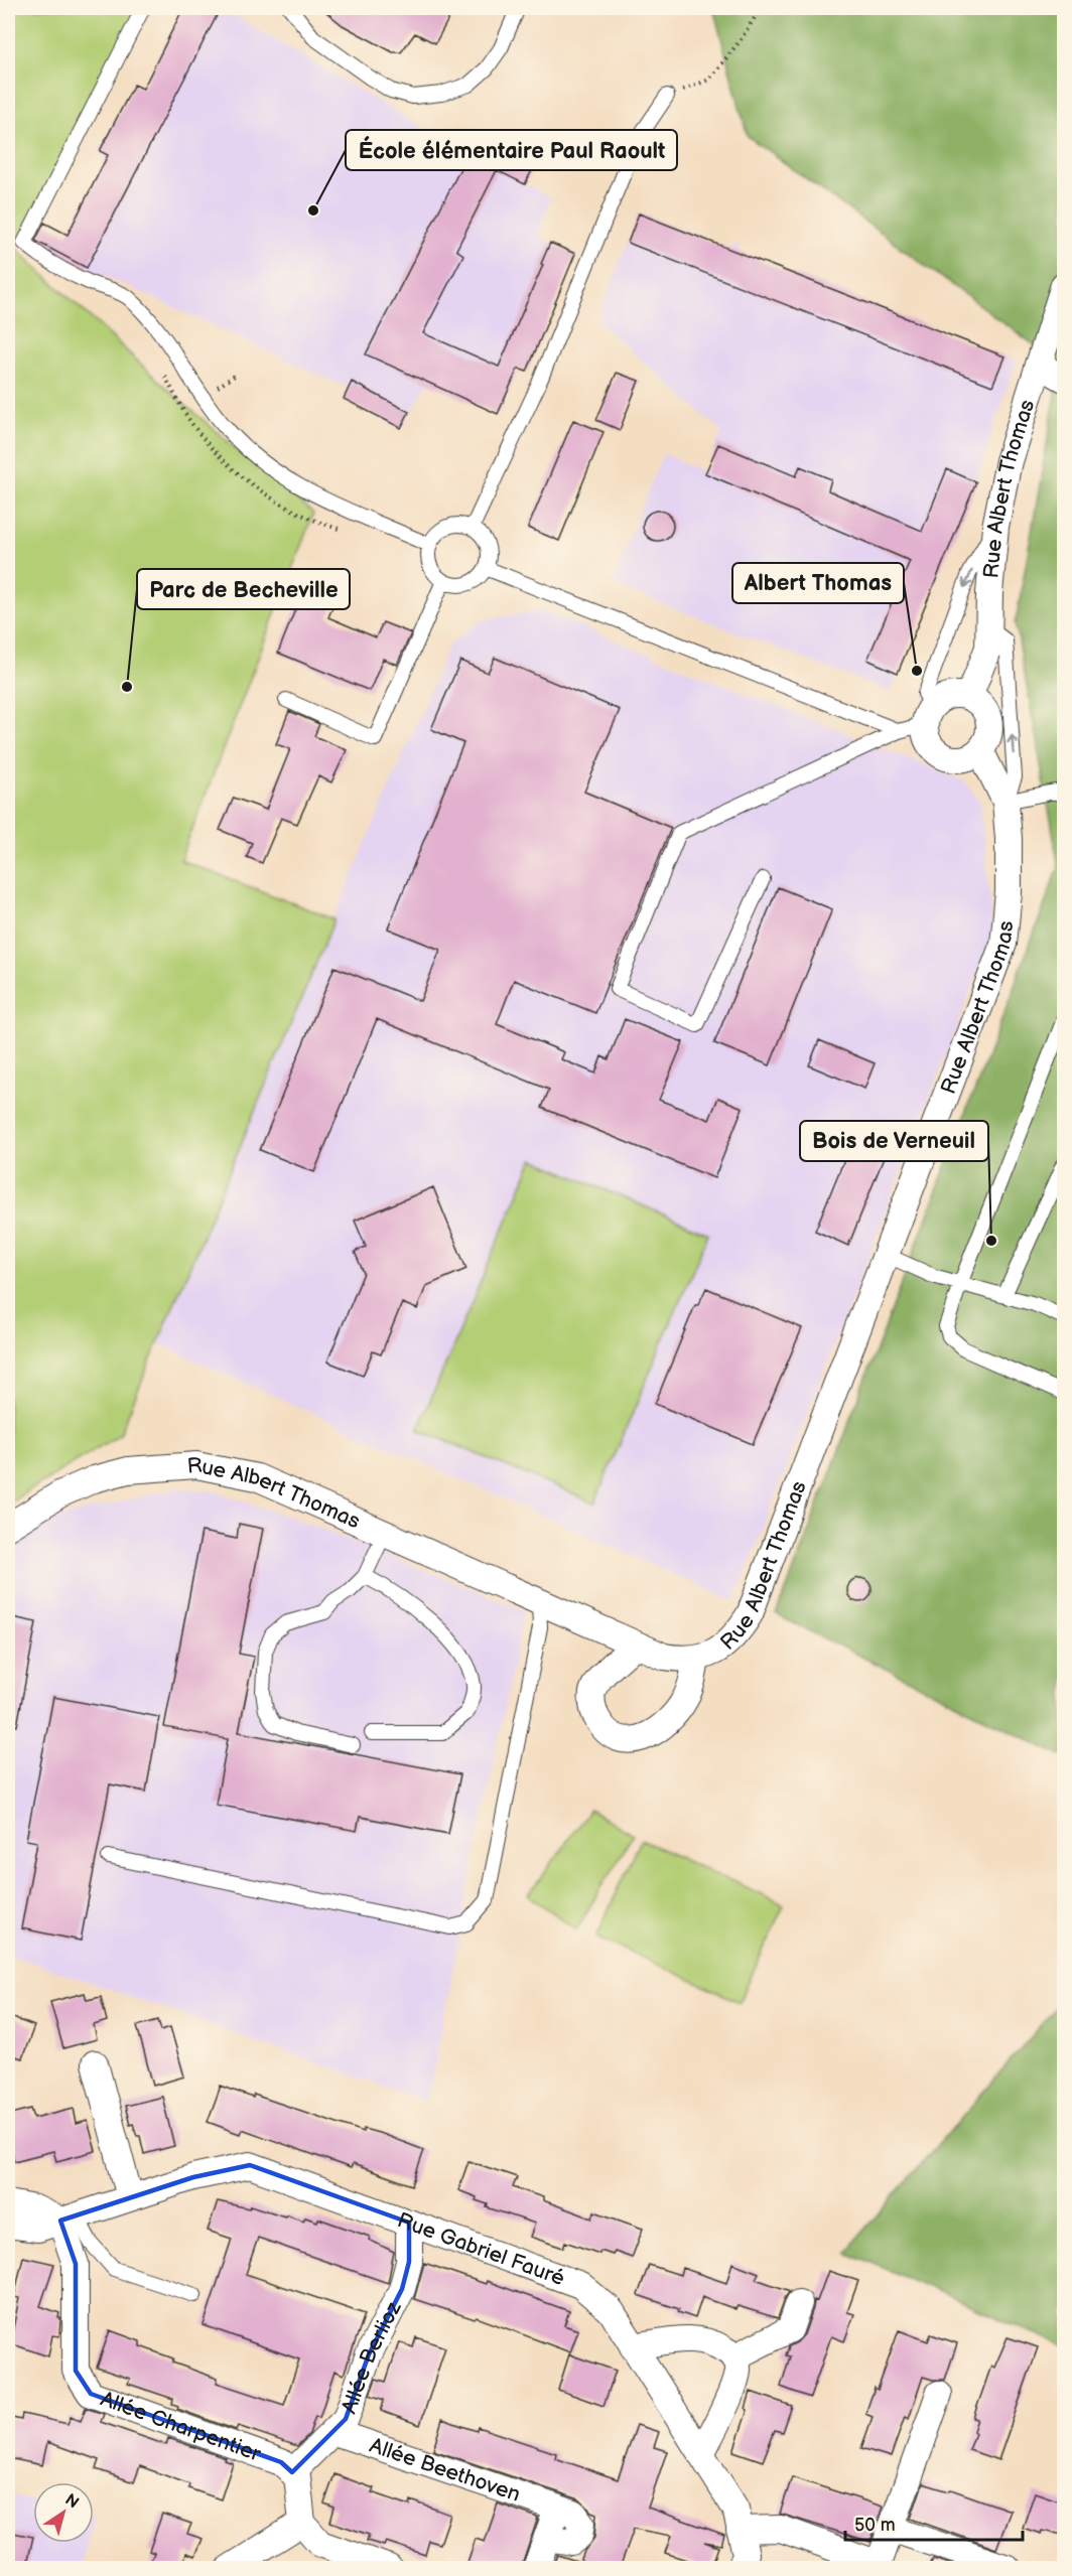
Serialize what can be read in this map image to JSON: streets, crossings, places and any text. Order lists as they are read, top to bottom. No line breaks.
{"streets":{"street":["Rue Albert Thomas","Rue Gabriel Fauré","Allée Berlioz","Allée Charpentier","Allée Beethoven"]},"crossings":[["Rue Gabriel Fauré","Allée Berlioz"],["Rue Gabriel Fauré","Allée Charpentier"],["Allée Berlioz","Allée Charpentier"],["Allée Berlioz","Allée Beethoven"]],"places":["École élémentaire Paul Raoult","Albert Thomas","Parc de Becheville","Bois de Verneuil"],"scale_bar":"50 m","north":"top right"}
